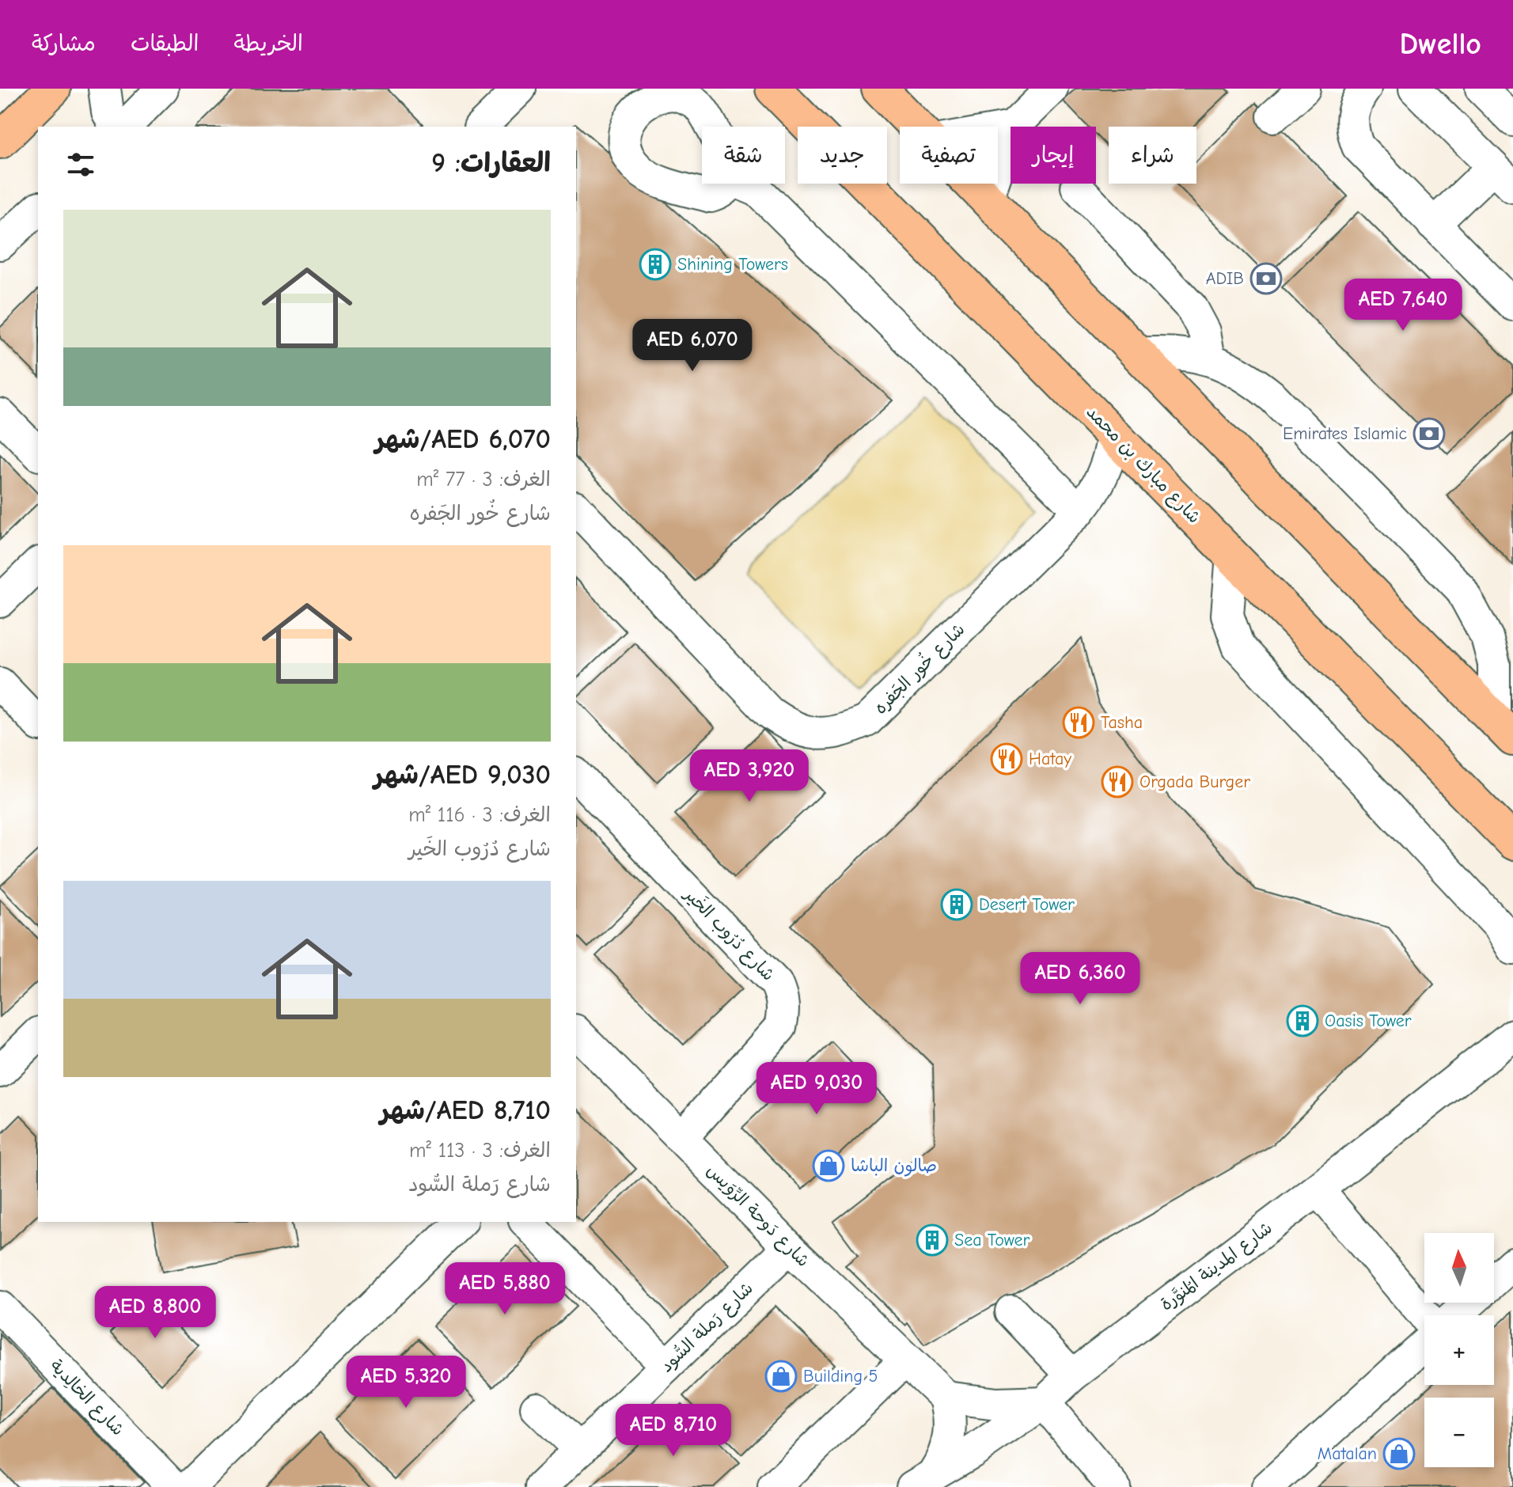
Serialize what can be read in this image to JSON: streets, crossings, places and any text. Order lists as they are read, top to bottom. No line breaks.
{"streets":{"main road":["شارع مبارك بن محمد"],"street":["شارع خُور الجَفره","شارع دُرُوب الخَير","شارع دَوحة الرِّوَيس","شارع المدينة المُنوَّرة","شارع رَملة السُّود","شارع الخالِدية"]},"crossings":[["شارع مبارك بن محمد","شارع خُور الجَفره"],["شارع دُرُوب الخَير","شارع دَوحة الرِّوَيس"],["شارع دَوحة الرِّوَيس","شارع رَملة السُّود"]],"places":{"building":["Shining Towers","Desert Tower","Oasis Tower","Sea Tower"],"bank":["ADIB","Emirates Islamic"],"restaurant":["Tasha","Hatay","Orgada Burger"],"shop":["صالون الباشا","Building 5","Matalan"]},"north":"top","page":{"header":"Dwello","nav":["الخريطة","الطبقات","مشاركة"],"chip":["شراء","إيجار","تصفية","جديد","شقة"],"heading":"العقارات: 9","list":[{"name":"AED 6,070/شهر","note":"الغرف: 3 · 77 m² · شارع خُور الجَفره"},{"name":"AED 9,030/شهر","note":"الغرف: 3 · 116 m² · شارع دُرُوب الخَير"},{"name":"AED 8,710/شهر","note":"الغرف: 3 · 113 m² · شارع رَملة السُّود"}],"price":["AED 7,640","AED 6,070","AED 3,920","AED 6,360","AED 9,030","AED 5,880","AED 8,800","AED 5,320","AED 8,710"],"map_buttons":["+","−"]}}
